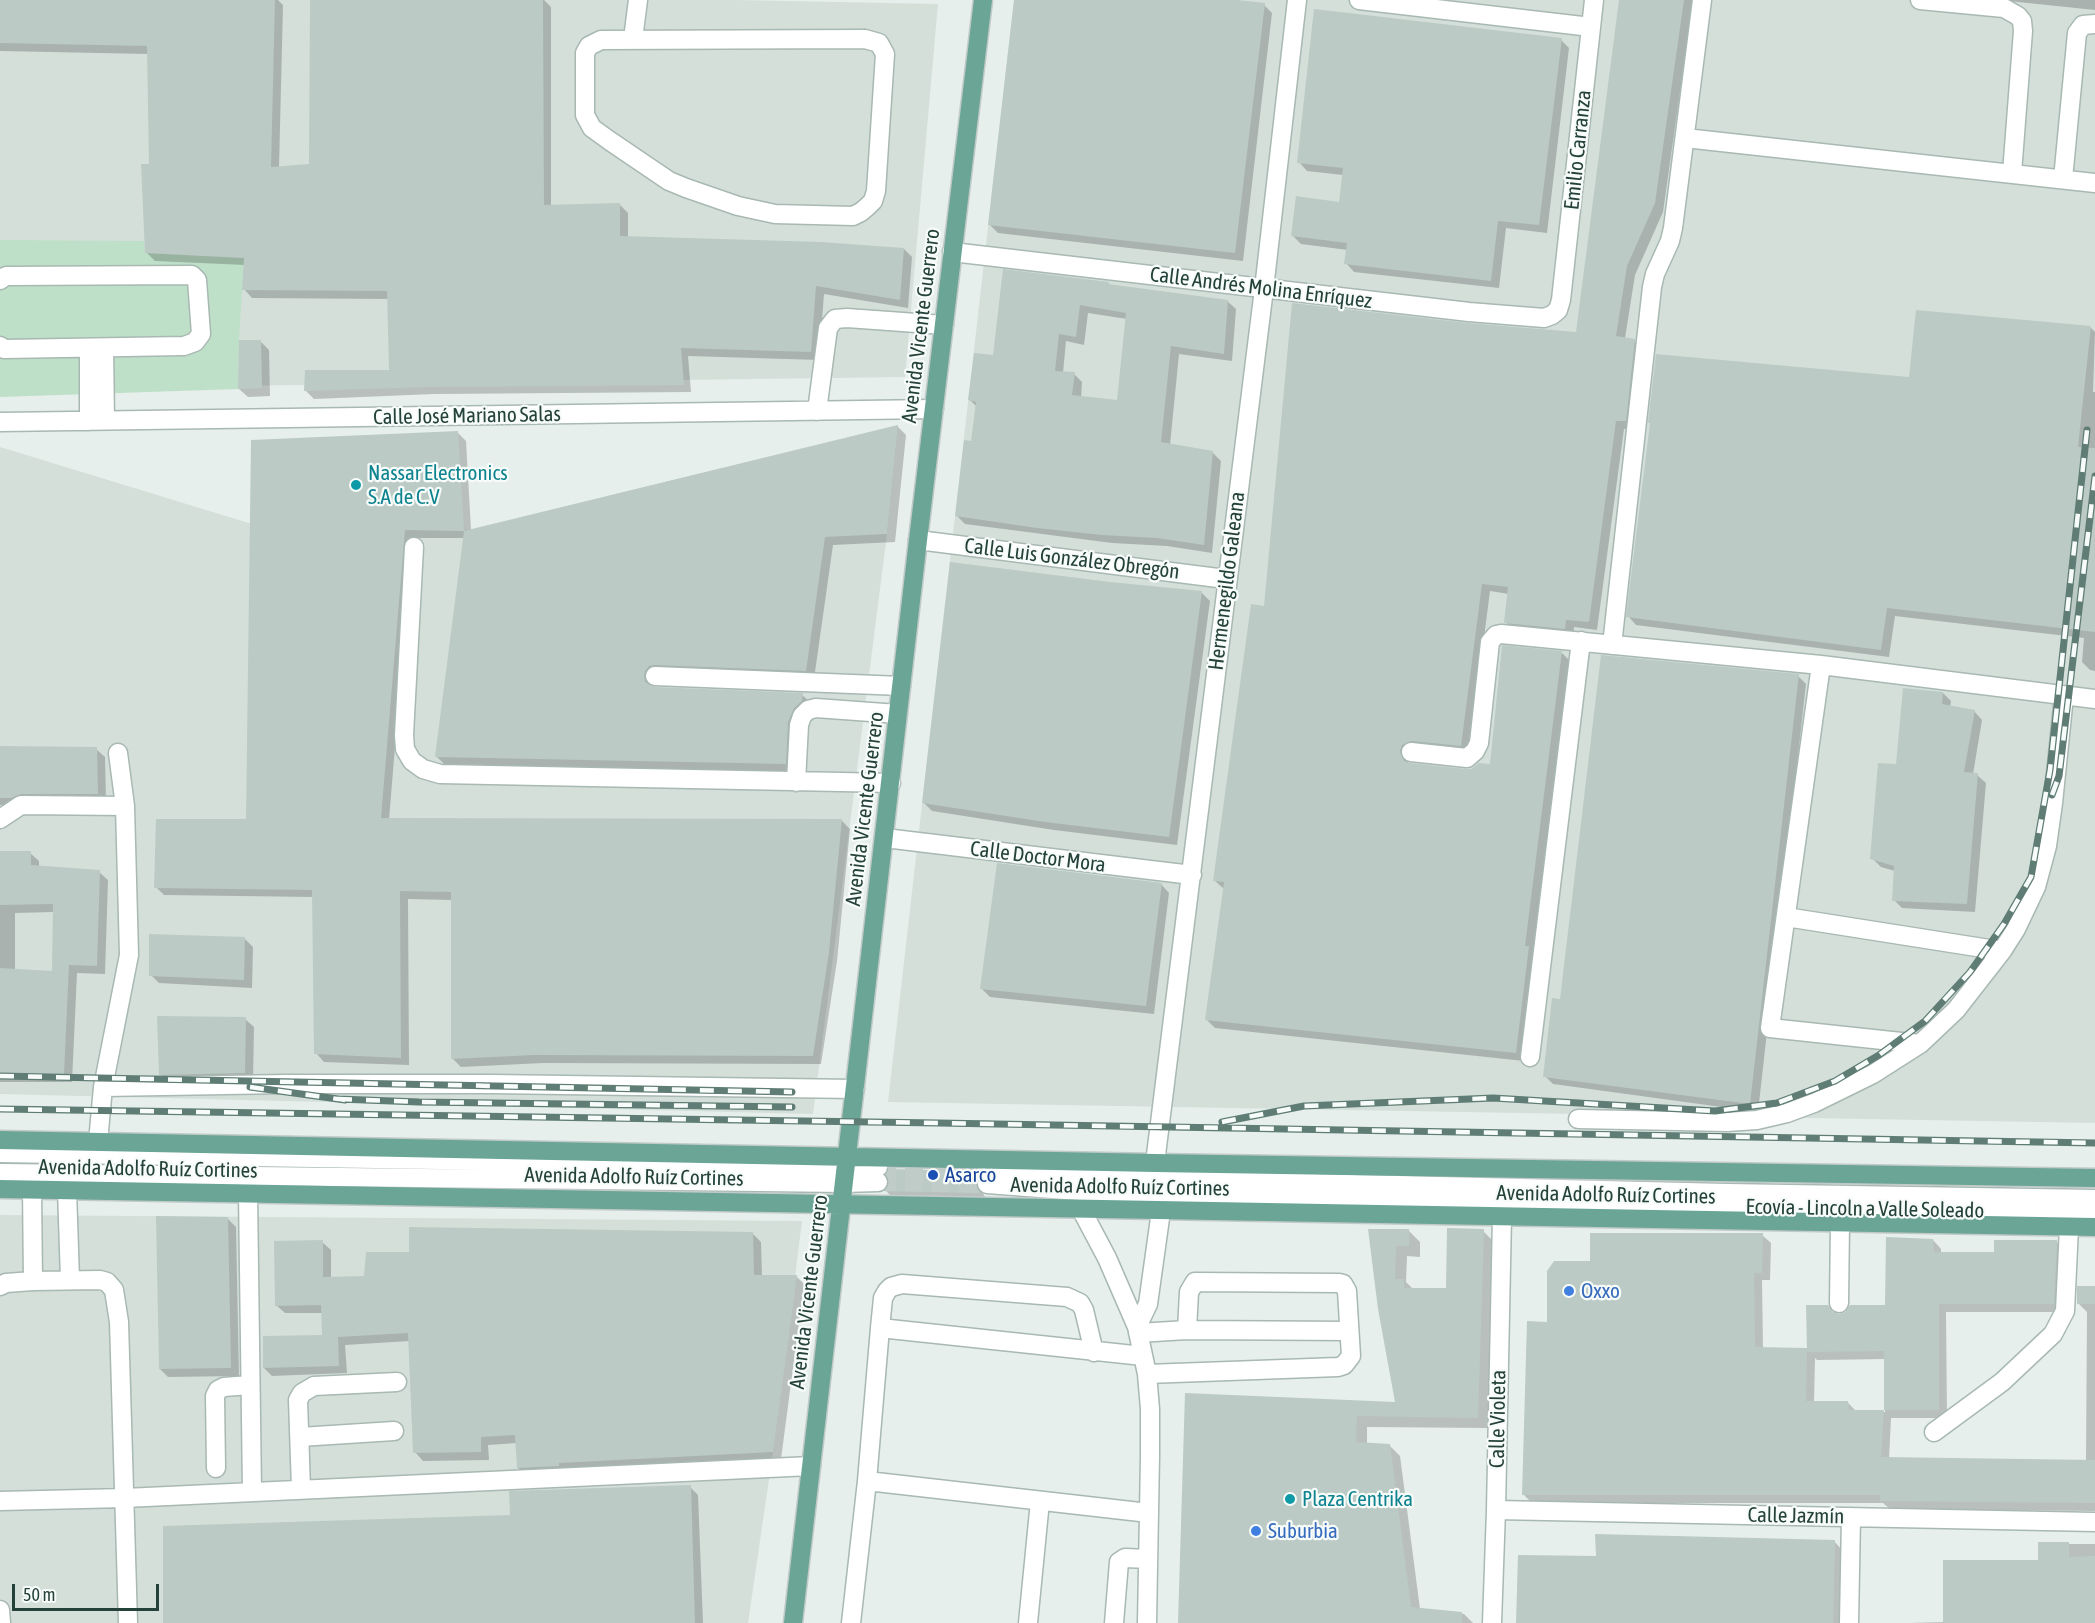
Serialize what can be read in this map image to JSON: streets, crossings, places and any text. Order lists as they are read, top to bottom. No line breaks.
{"streets":{"main road":["Avenida Vicente Guerrero","Avenida Adolfo Ruíz Cortines"],"street":["Emilio Carranza","Calle Andrés Molina Enríquez","Calle José Mariano Salas","Calle Luis González Obregón","Hermenegildo Galeana","Calle Doctor Mora","Calle Violeta","Calle Jazmín"]},"crossings":[["Emilio Carranza","Calle Andrés Molina Enríquez"],["Calle Andrés Molina Enríquez","Avenida Vicente Guerrero"],["Calle Andrés Molina Enríquez","Hermenegildo Galeana"],["Avenida Vicente Guerrero","Calle José Mariano Salas"],["Avenida Vicente Guerrero","Calle Luis González Obregón"],["Avenida Vicente Guerrero","Calle Doctor Mora"],["Avenida Vicente Guerrero","Avenida Adolfo Ruíz Cortines"],["Calle Luis González Obregón","Hermenegildo Galeana"],["Hermenegildo Galeana","Calle Doctor Mora"],["Hermenegildo Galeana","Avenida Adolfo Ruíz Cortines"],["Avenida Adolfo Ruíz Cortines","Calle Violeta"],["Calle Violeta","Calle Jazmín"]],"places":["Nassar Electronics S.A de C.V","Asarco","Oxxo","Plaza Centrika","Suburbia"],"scale_bar":"50 m"}
